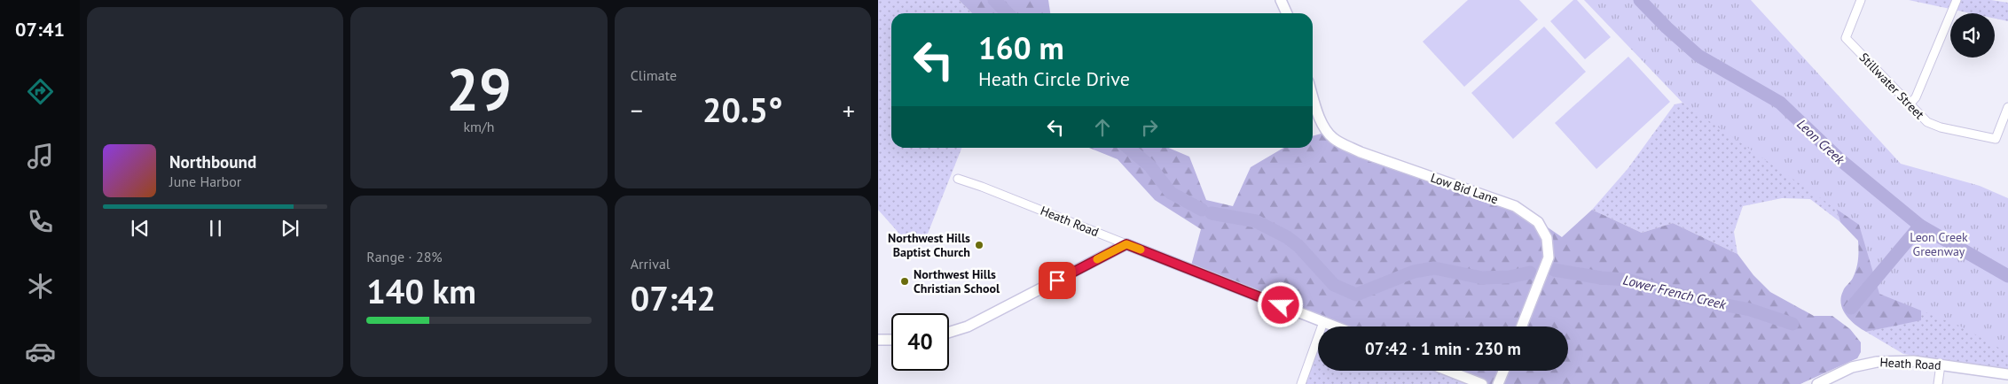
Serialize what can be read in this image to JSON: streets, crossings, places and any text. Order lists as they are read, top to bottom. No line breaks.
{"streets":{"street":["Stillwater Street","Low Bid Lane","Heath Road"]},"water":["Leon Creek","Lower French Creek"],"parks":["Leon Creek Greenway"],"places":["Northwest Hills Baptist Church","Northwest Hills Christian School"],"page":{"tabs":"07:41","tile":[["29","km/h"],"Climate",["Range · 28%","140 km"],["Arrival","07:42"]],"turn":["160 m","Heath Circle Drive"],"heat":["−","20.5°","+"],"song":["Northbound","June Harbor"],"limit":"40","trip":"07:42 · 1 min · 230 m"}}
